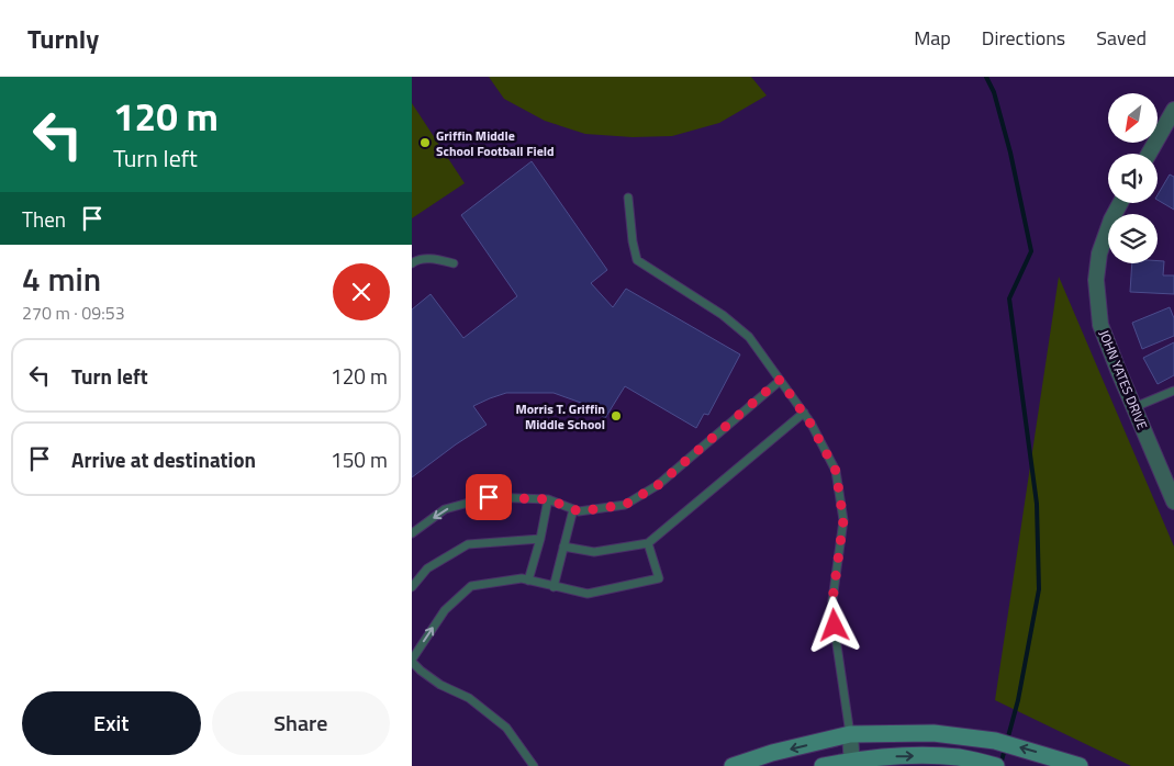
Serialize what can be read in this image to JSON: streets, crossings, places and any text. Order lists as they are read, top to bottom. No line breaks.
{"streets":{"street":["JOHN YATES DRIVE"]},"places":["Griffin Middle School Football Field","Morris T. Griffin Middle School"],"north":"bottom left","page":{"header":"Turnly","nav":["Map","Directions","Saved"],"turn":["120 m","Turn left"],"then":"Then","heading":["4 min","270 m · 09:53"],"list":[{"name":"Turn left","value":"120 m"},{"name":"Arrive at destination","value":"150 m"}],"buttons":["Exit","Share"]}}
